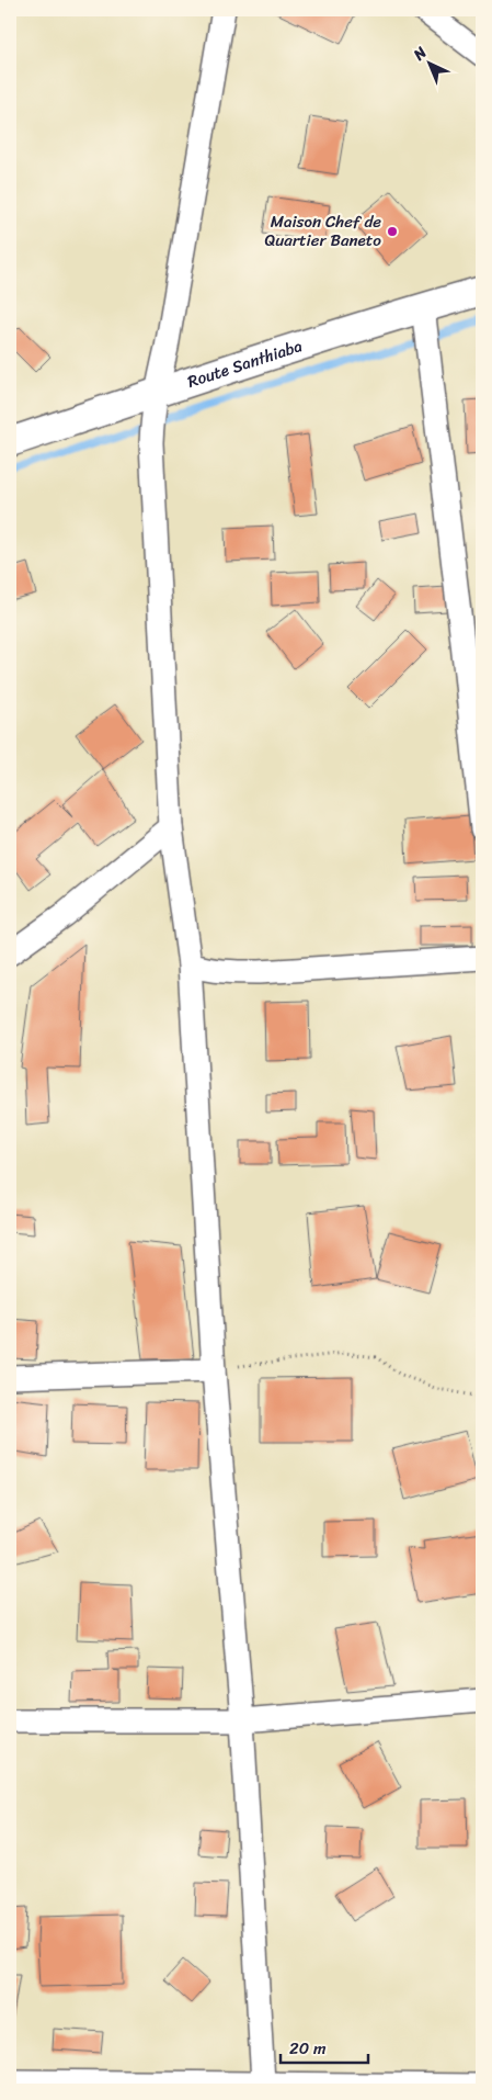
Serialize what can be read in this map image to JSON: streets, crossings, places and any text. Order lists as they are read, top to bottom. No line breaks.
{"streets":{"street":["Route Santhiaba"]},"places":["Maison Chef de Quartier Baneto"],"scale_bar":"20 m","north":"top left"}
